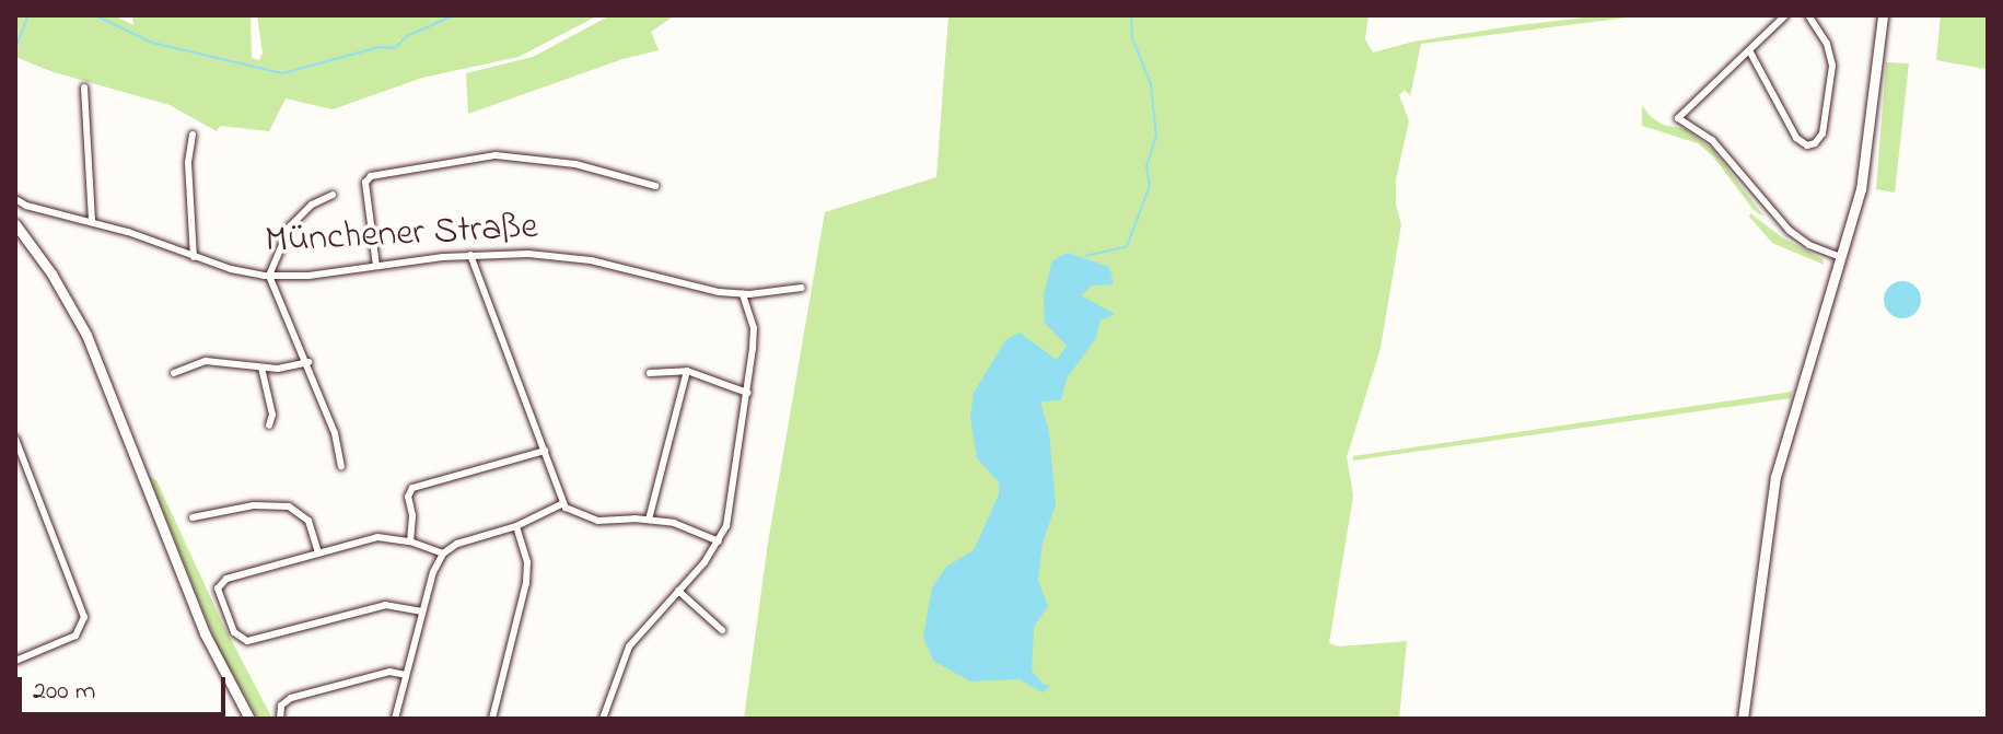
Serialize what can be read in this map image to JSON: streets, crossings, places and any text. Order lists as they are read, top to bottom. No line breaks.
{"streets":{"street":["Münchener Straße"]},"scale_bar":"200 m"}
